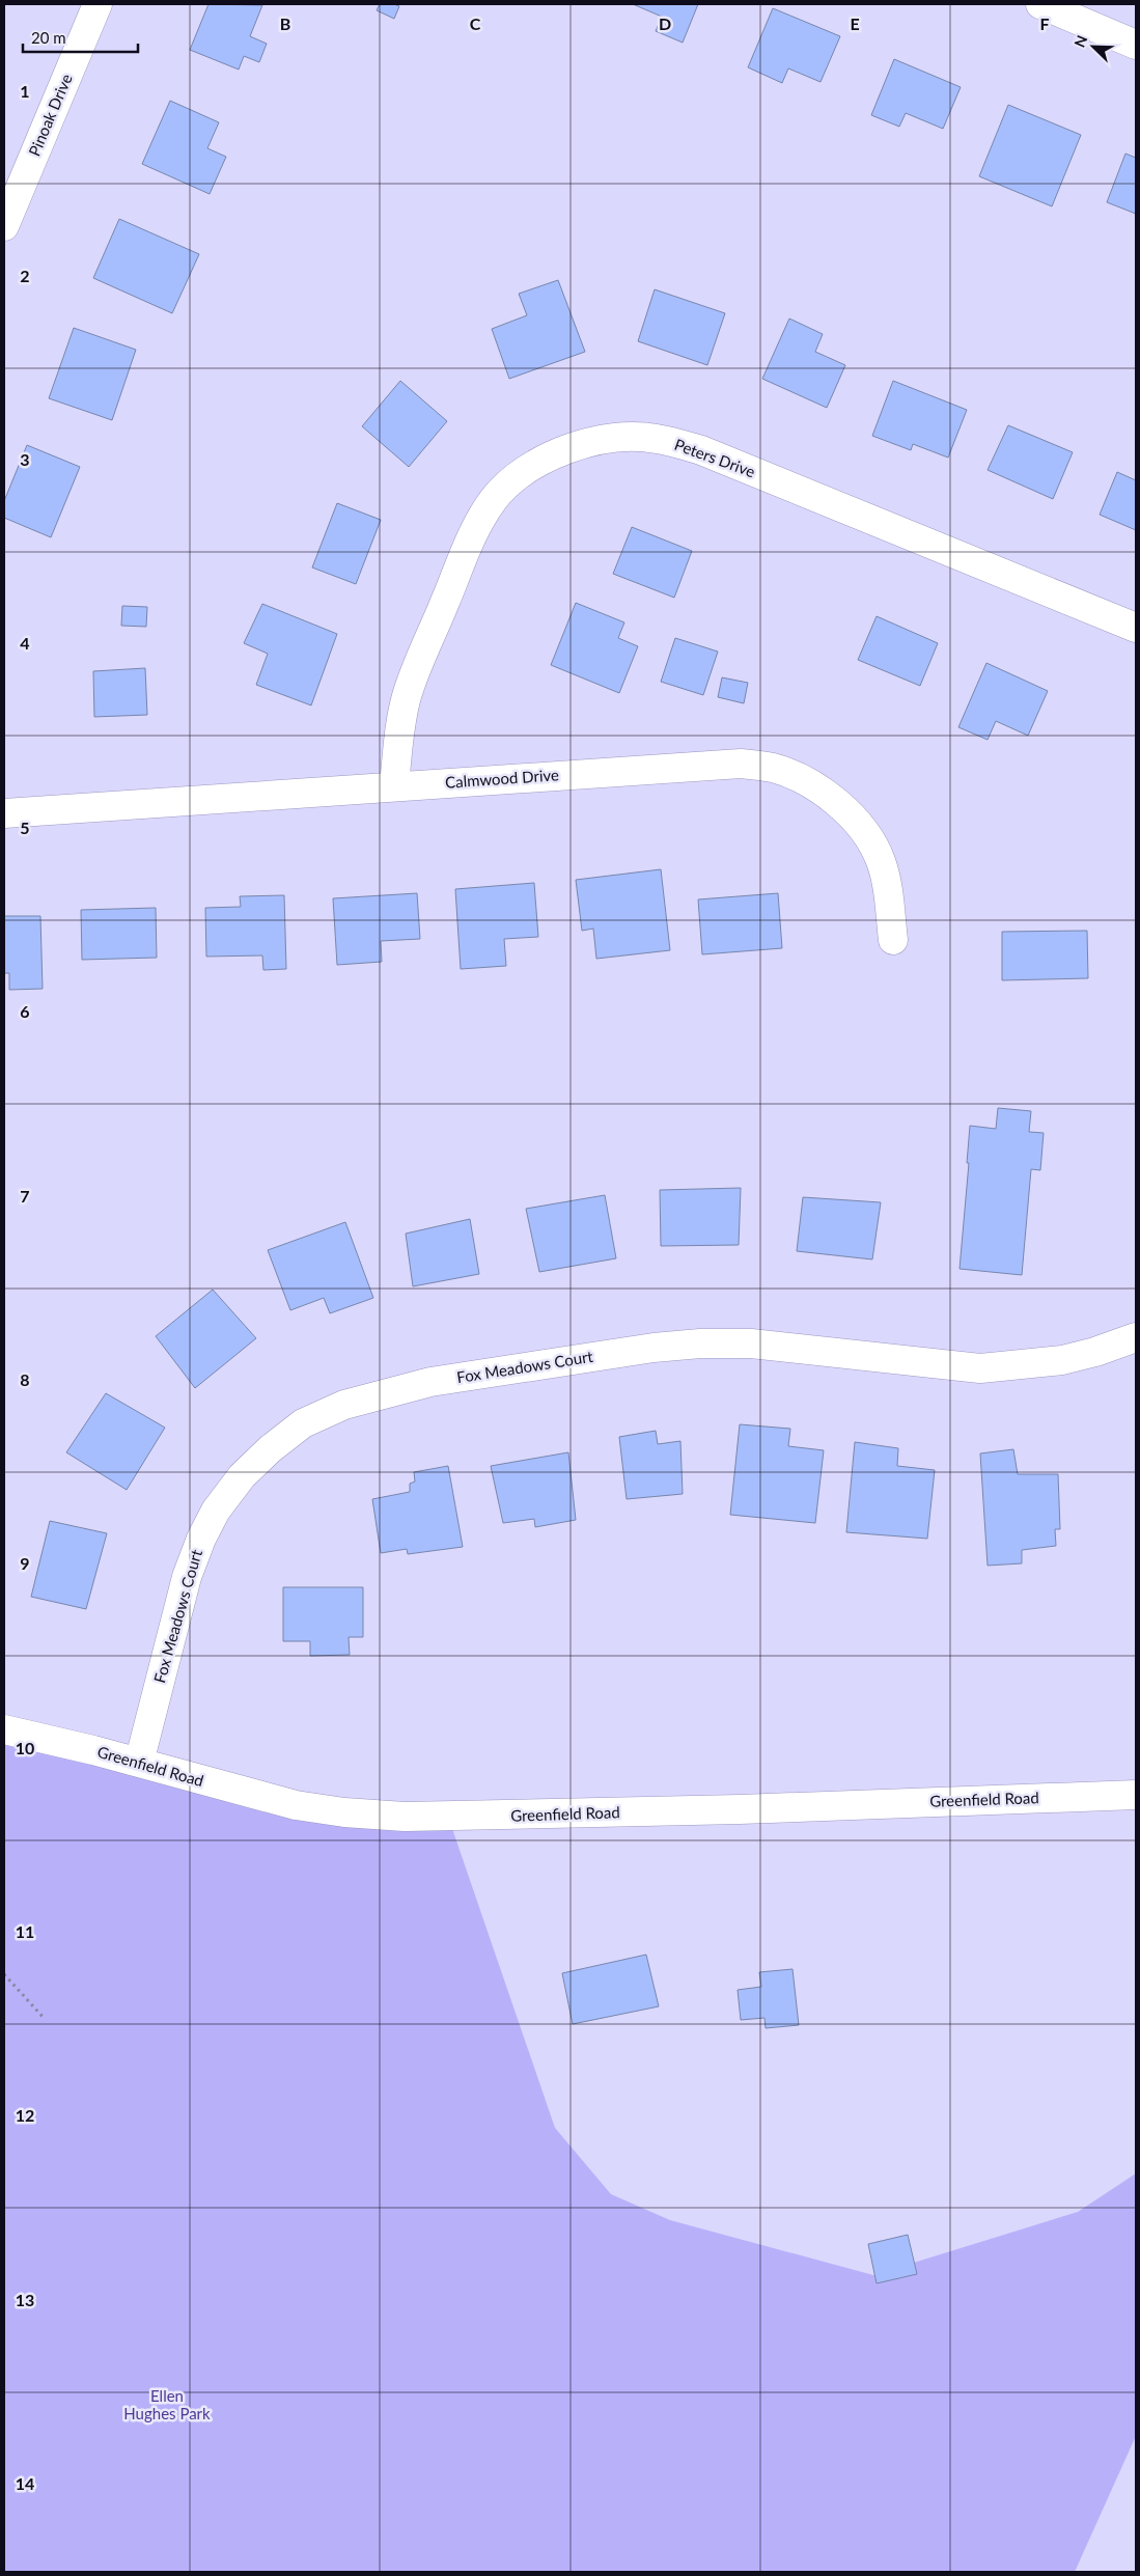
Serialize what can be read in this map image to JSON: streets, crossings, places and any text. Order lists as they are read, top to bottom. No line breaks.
{"streets":{"street":["Pinoak Drive","Peters Drive","Calmwood Drive","Fox Meadows Court","Greenfield Road"]},"crossings":[["Peters Drive","Calmwood Drive"],["Fox Meadows Court","Greenfield Road"]],"parks":["Ellen Hughes Park"],"scale_bar":"20 m","north":"top left","grid":{"columns":["B","C","D","E","F"],"rows":["1","2","3","4","5","6","7","8","9","10","11","12","13","14"]}}
